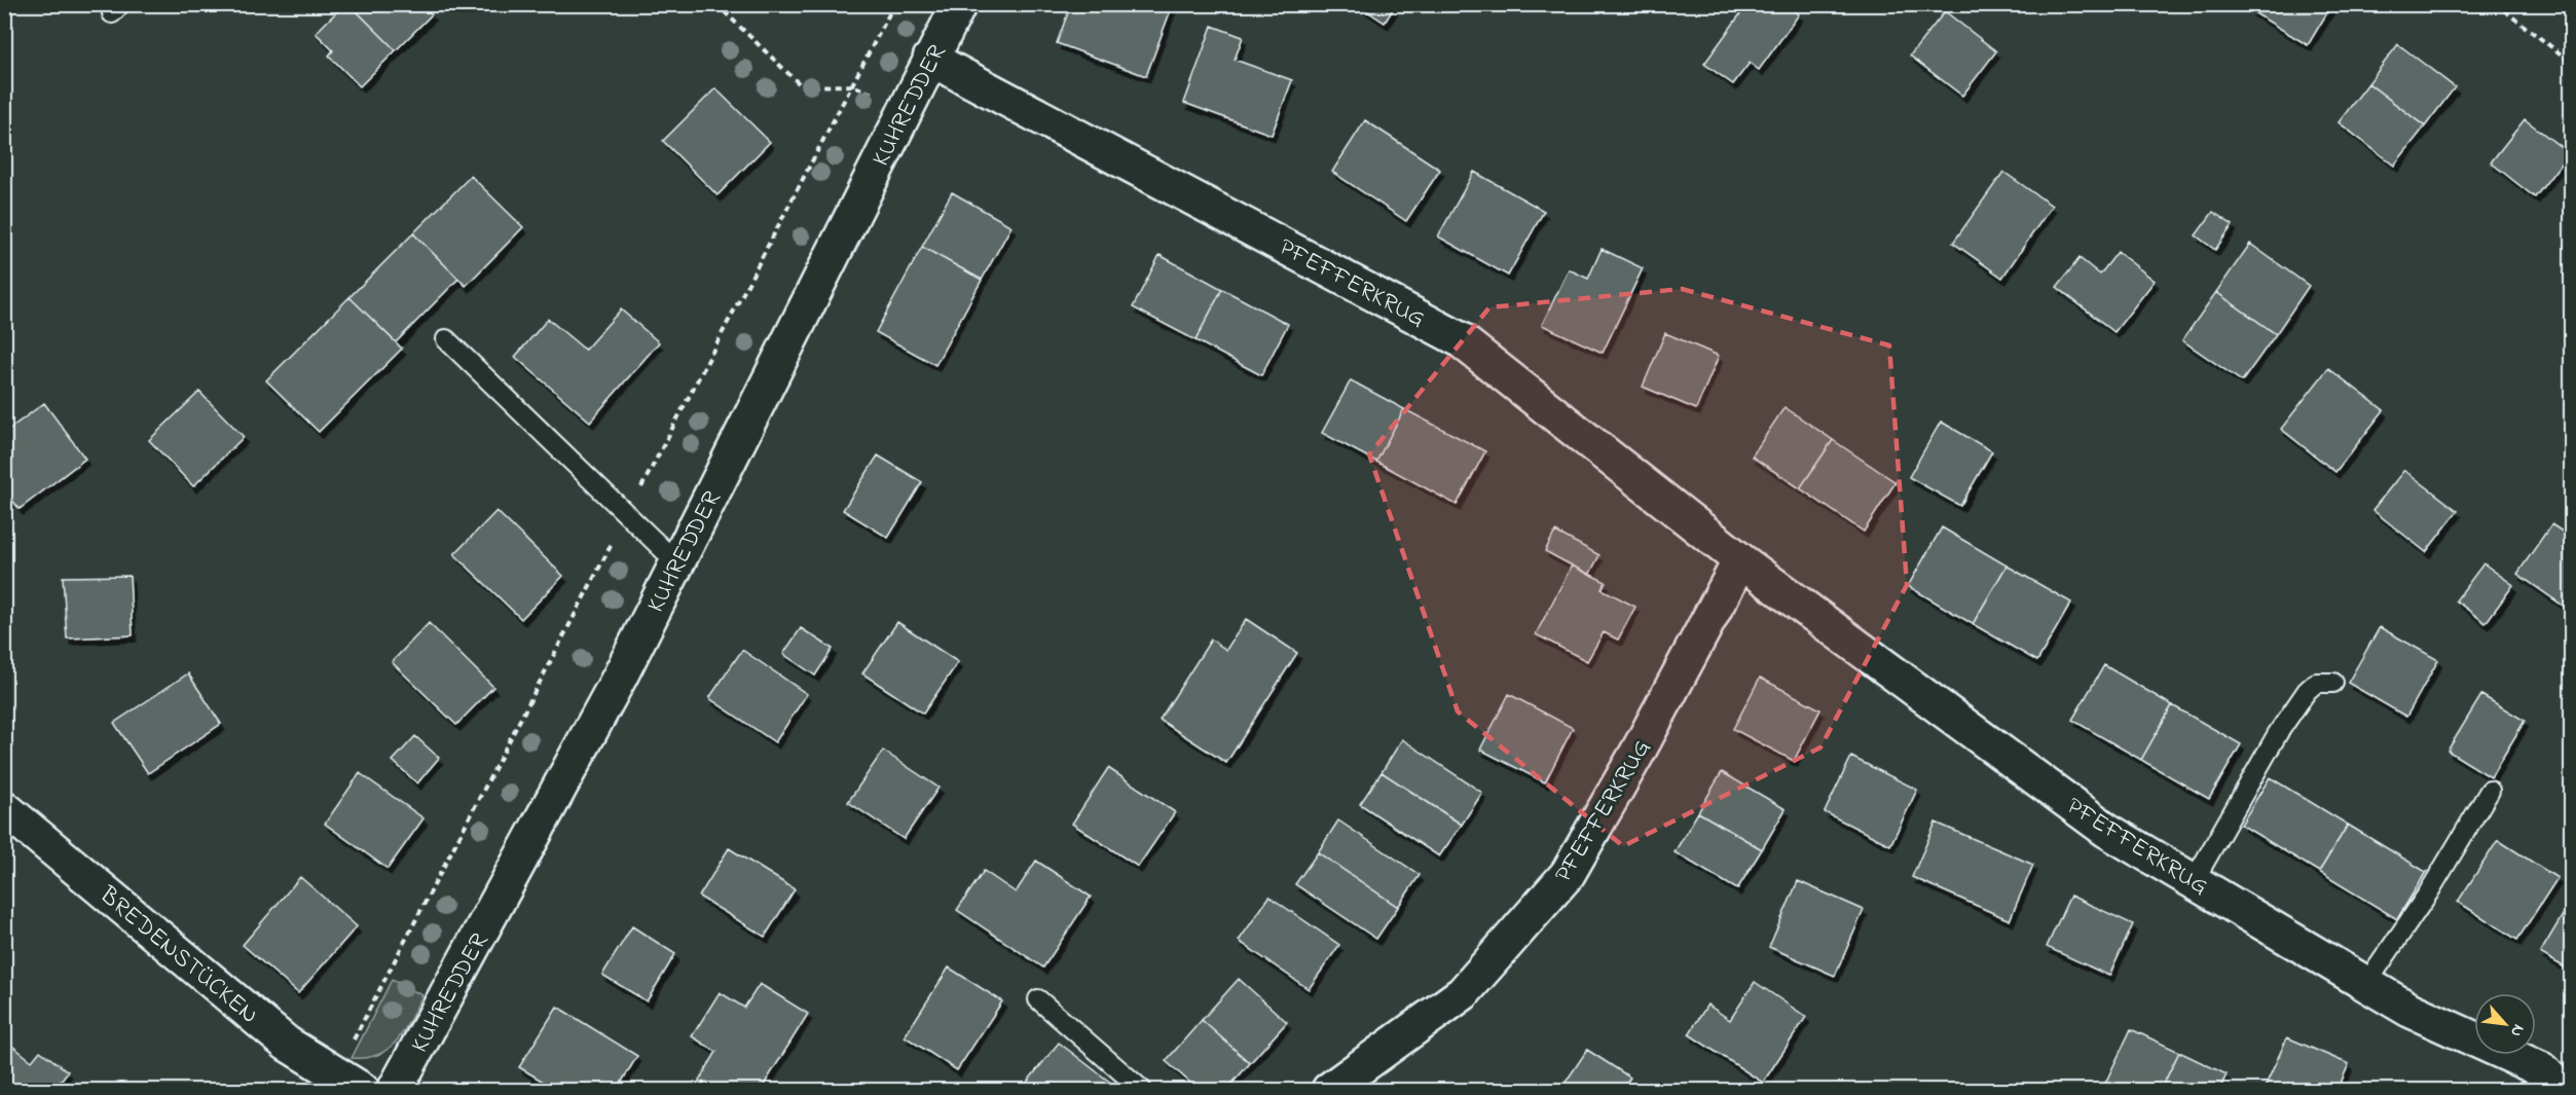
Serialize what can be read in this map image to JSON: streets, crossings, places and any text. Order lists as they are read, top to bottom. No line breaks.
{"streets":{"street":["KUHREDDER","PFEFFERKRUG","BREDENSTÜCKEN"]},"crossings":[["KUHREDDER","PFEFFERKRUG"]],"north":"bottom right"}
